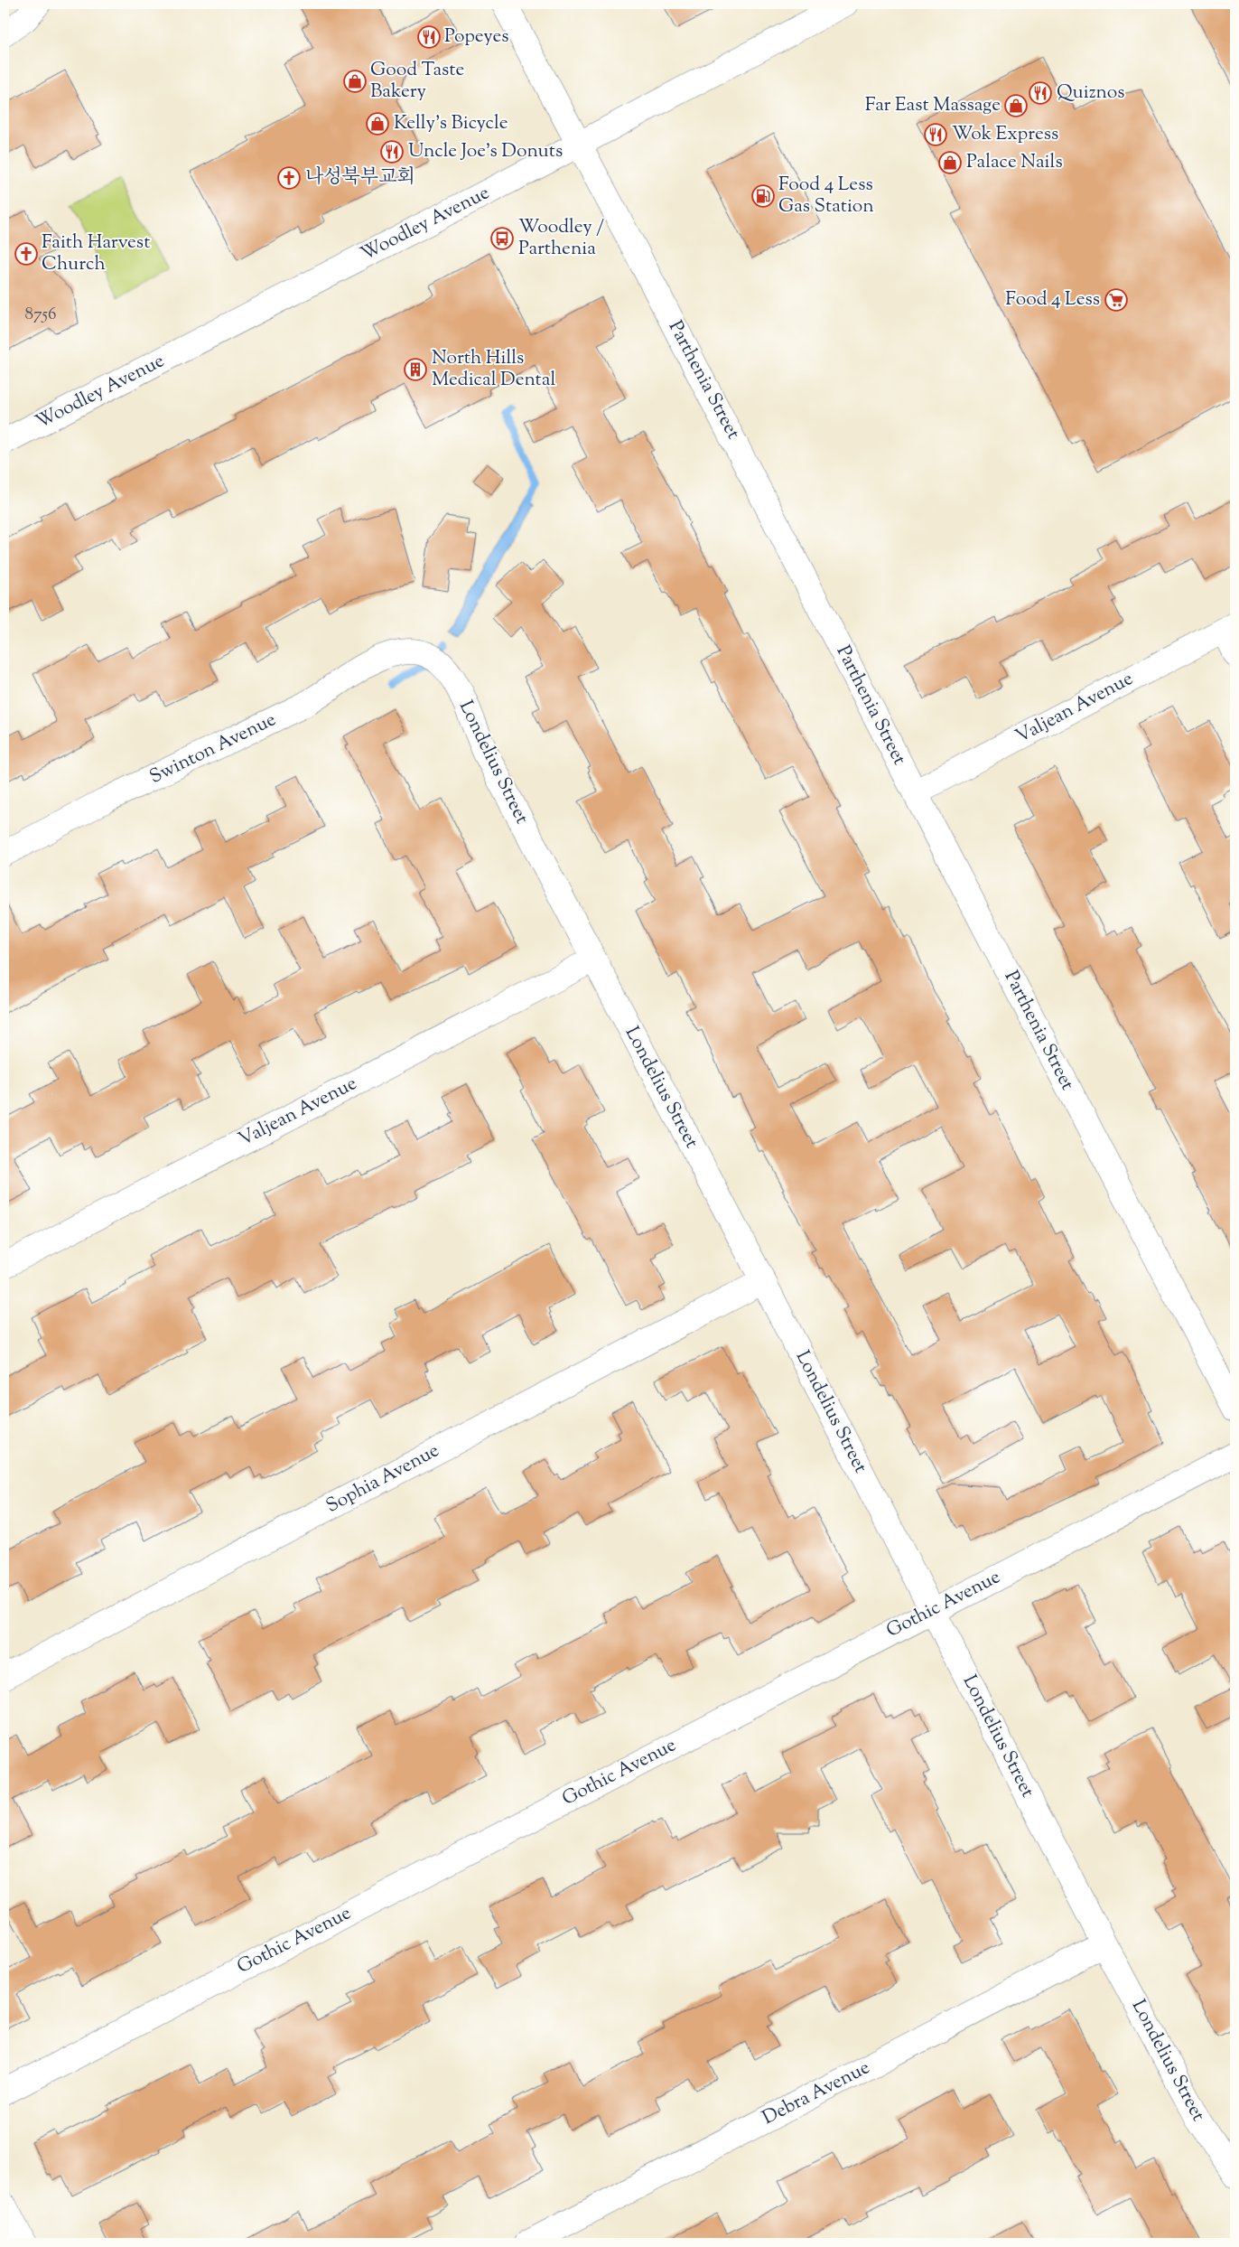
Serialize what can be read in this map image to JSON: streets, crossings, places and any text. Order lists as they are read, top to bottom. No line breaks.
{"streets":{"street":["Woodley Avenue","Parthenia Street","Valjean Avenue","Swinton Avenue","Londelius Street","Sophia Avenue","Gothic Avenue","Debra Avenue"]},"crossings":[["Woodley Avenue","Parthenia Street"],["Parthenia Street","Valjean Avenue"],["Valjean Avenue","Londelius Street"],["Swinton Avenue","Londelius Street"],["Londelius Street","Sophia Avenue"],["Londelius Street","Gothic Avenue"],["Londelius Street","Debra Avenue"]],"places":{"restaurant":["Popeyes","Quiznos","Wok Express","Uncle Joe's Donuts"],"shop":["Good Taste Bakery","Far East Massage","Kelly's Bicycle","Palace Nails"],"church":["나성북부교회","Faith Harvest Church"],"fuel station":["Food 4 Less Gas Station"],"bus stop":["Woodley / Parthenia"],"supermarket":["Food 4 Less"],"building":["North Hills Medical Dental"]},"house_numbers":["8756"]}
